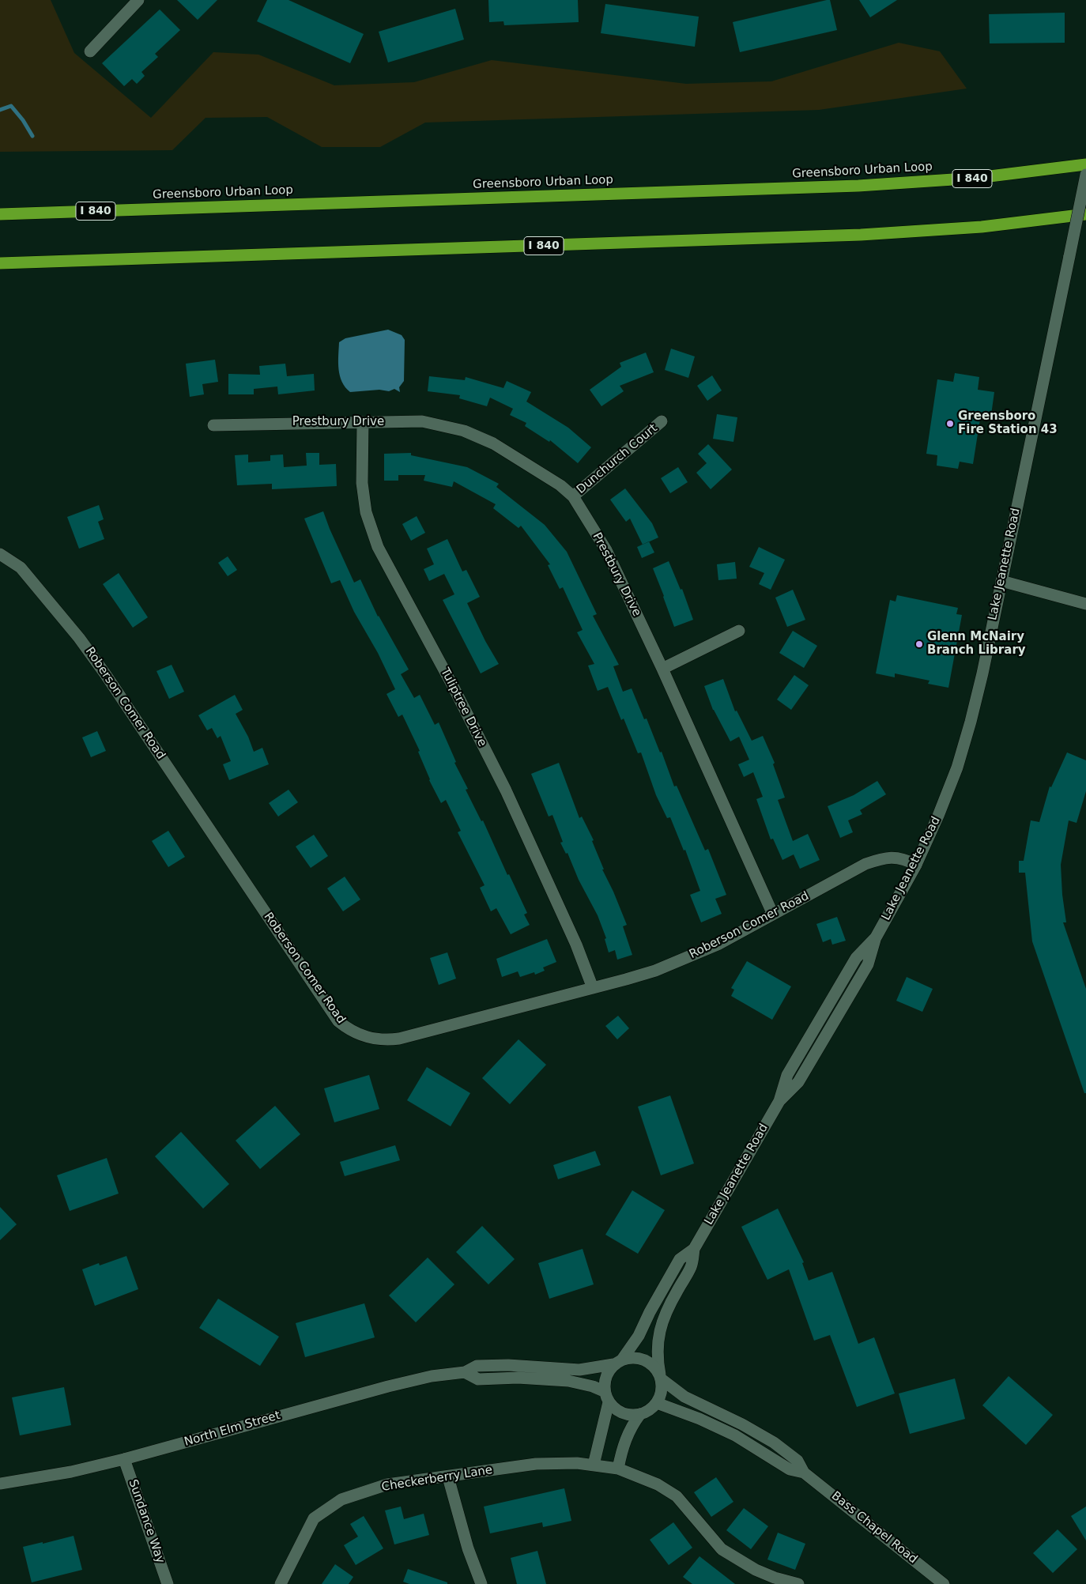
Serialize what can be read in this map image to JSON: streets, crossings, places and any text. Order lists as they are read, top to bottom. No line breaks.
{"streets":{"highway":["Greensboro Urban Loop","I 840"],"street":["Prestbury Drive","Dunchurch Court","Lake Jeanette Road","Roberson Comer Road","Tuliptree Drive","North Elm Street","Checkerberry Lane","Sundance Way","Bass Chapel Road"]},"crossings":[["Prestbury Drive","Dunchurch Court"],["Prestbury Drive","Roberson Comer Road"],["Prestbury Drive","Tuliptree Drive"],["Lake Jeanette Road","Roberson Comer Road"],["Lake Jeanette Road","North Elm Street"],["Lake Jeanette Road","Bass Chapel Road"],["Roberson Comer Road","Tuliptree Drive"],["North Elm Street","Sundance Way"],["North Elm Street","Bass Chapel Road"]],"places":["Greensboro Fire Station 43","Glenn McNairy Branch Library"]}
